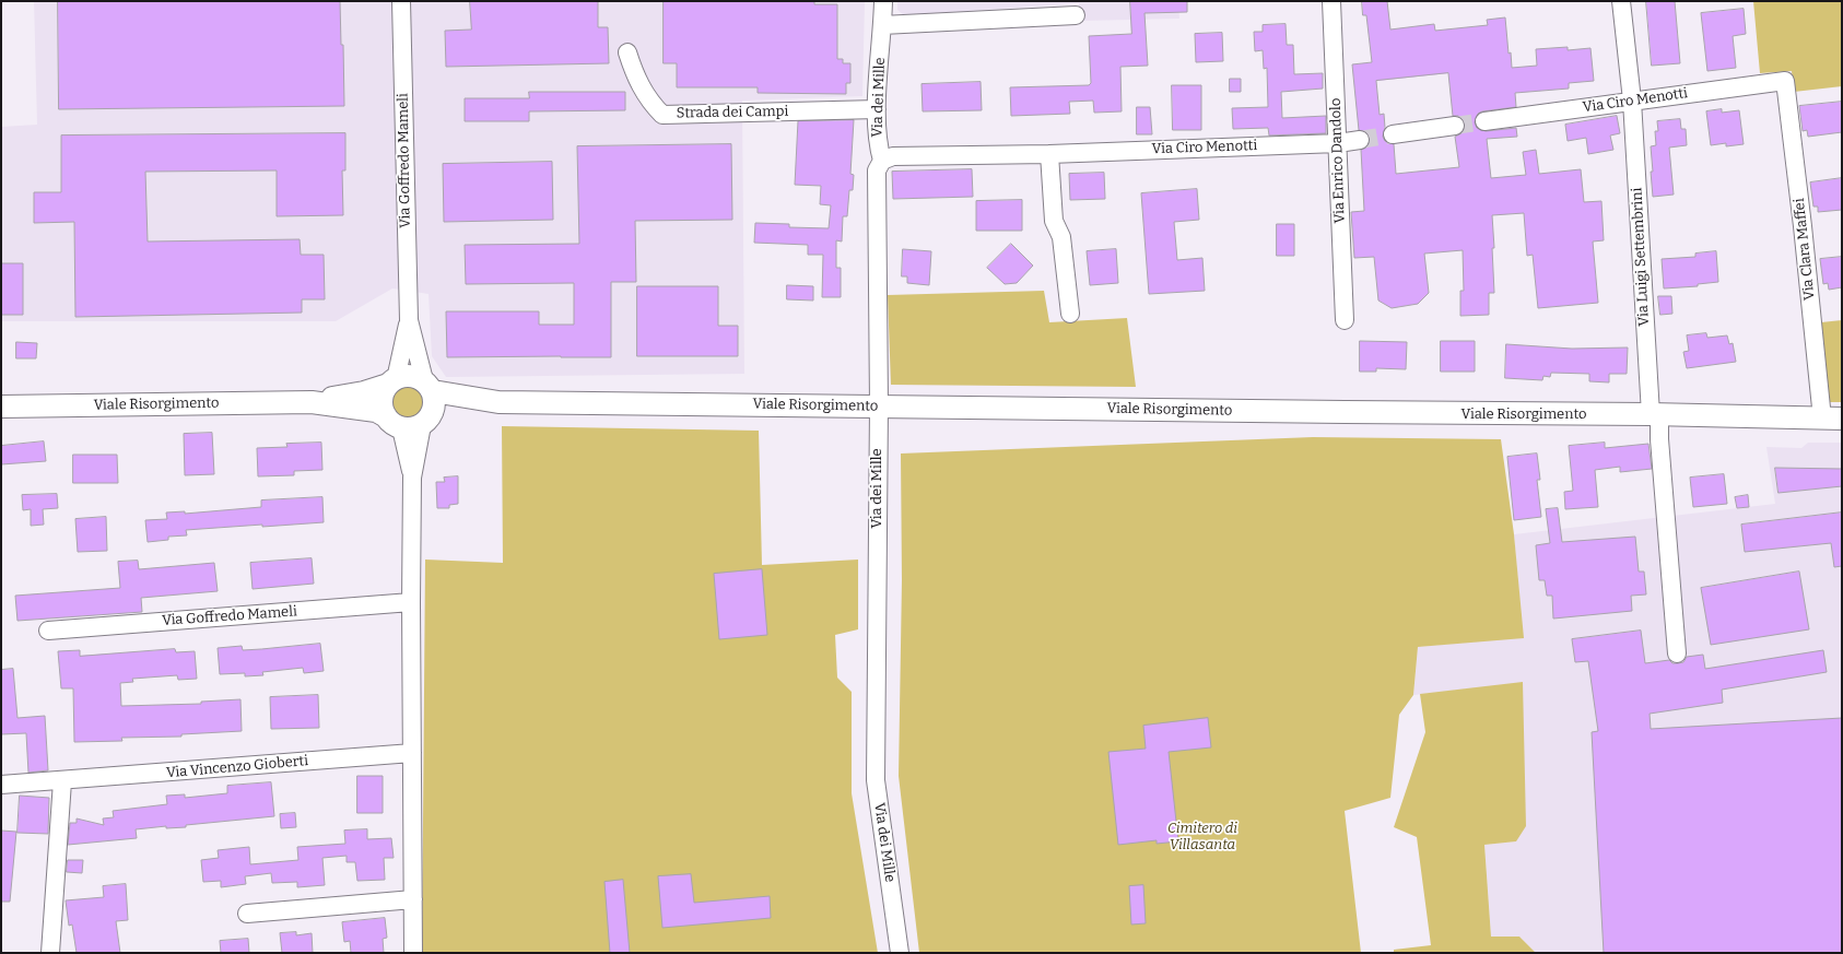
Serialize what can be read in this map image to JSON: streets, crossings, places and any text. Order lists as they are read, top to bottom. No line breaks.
{"streets":{"street":["Via dei Mille","Via Ciro Menotti","Strada dei Campi","Via Goffredo Mameli","Via Enrico Dandolo","Via Clara Maffei","Via Luigi Settembrini","Viale Risorgimento","Via Vincenzo Gioberti"]},"crossings":[["Via dei Mille","Via Ciro Menotti"],["Via dei Mille","Strada dei Campi"],["Via dei Mille","Viale Risorgimento"],["Via Ciro Menotti","Via Enrico Dandolo"],["Via Ciro Menotti","Via Clara Maffei"],["Via Ciro Menotti","Via Luigi Settembrini"],["Via Goffredo Mameli","Viale Risorgimento"],["Via Clara Maffei","Viale Risorgimento"],["Via Luigi Settembrini","Viale Risorgimento"]],"parks":["Cimitero di Villasanta"]}
